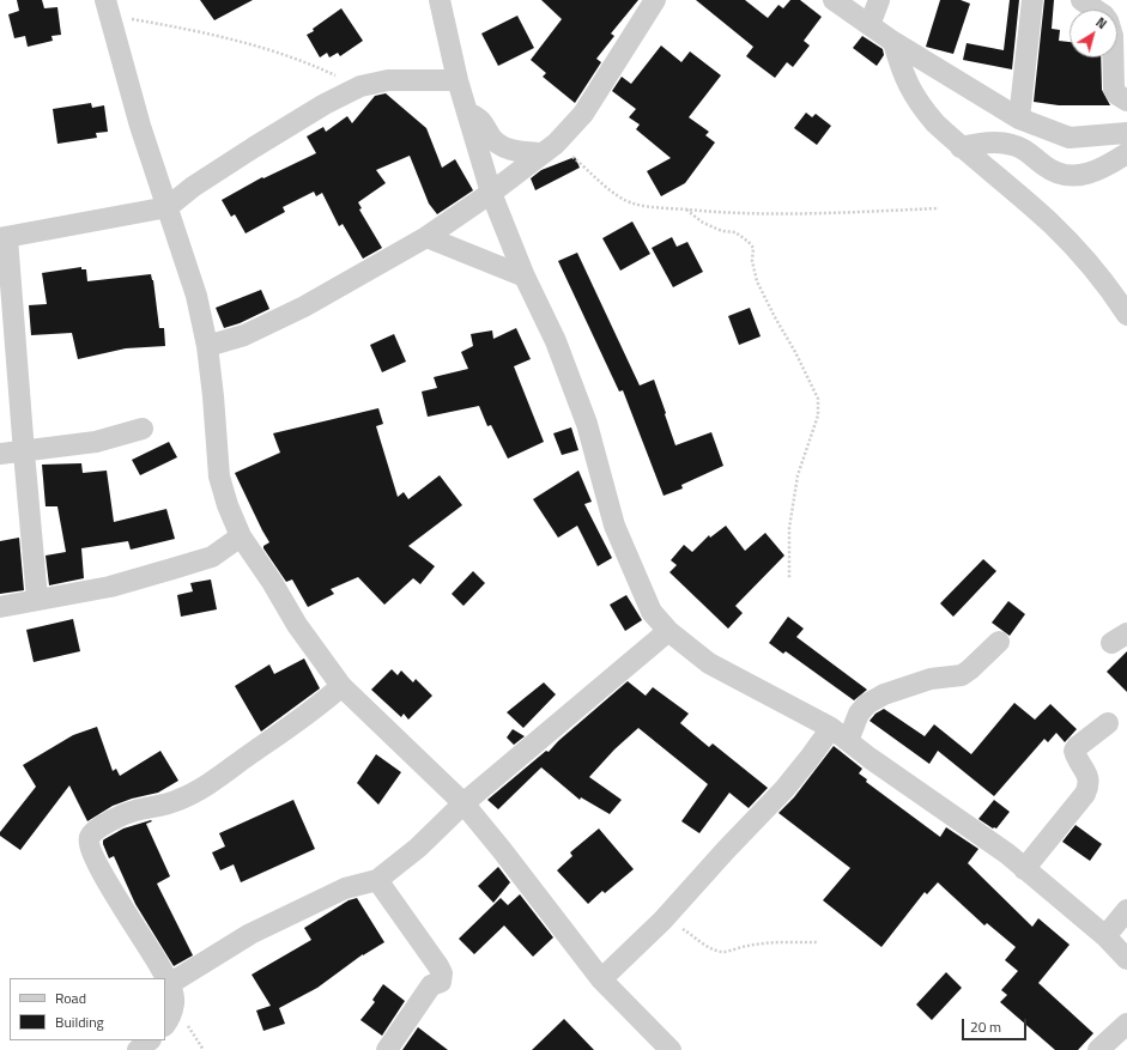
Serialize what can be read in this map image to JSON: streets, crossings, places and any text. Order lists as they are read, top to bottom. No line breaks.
{"legend":["Road","Building"],"scale_bar":"20 m","north":"top right"}
